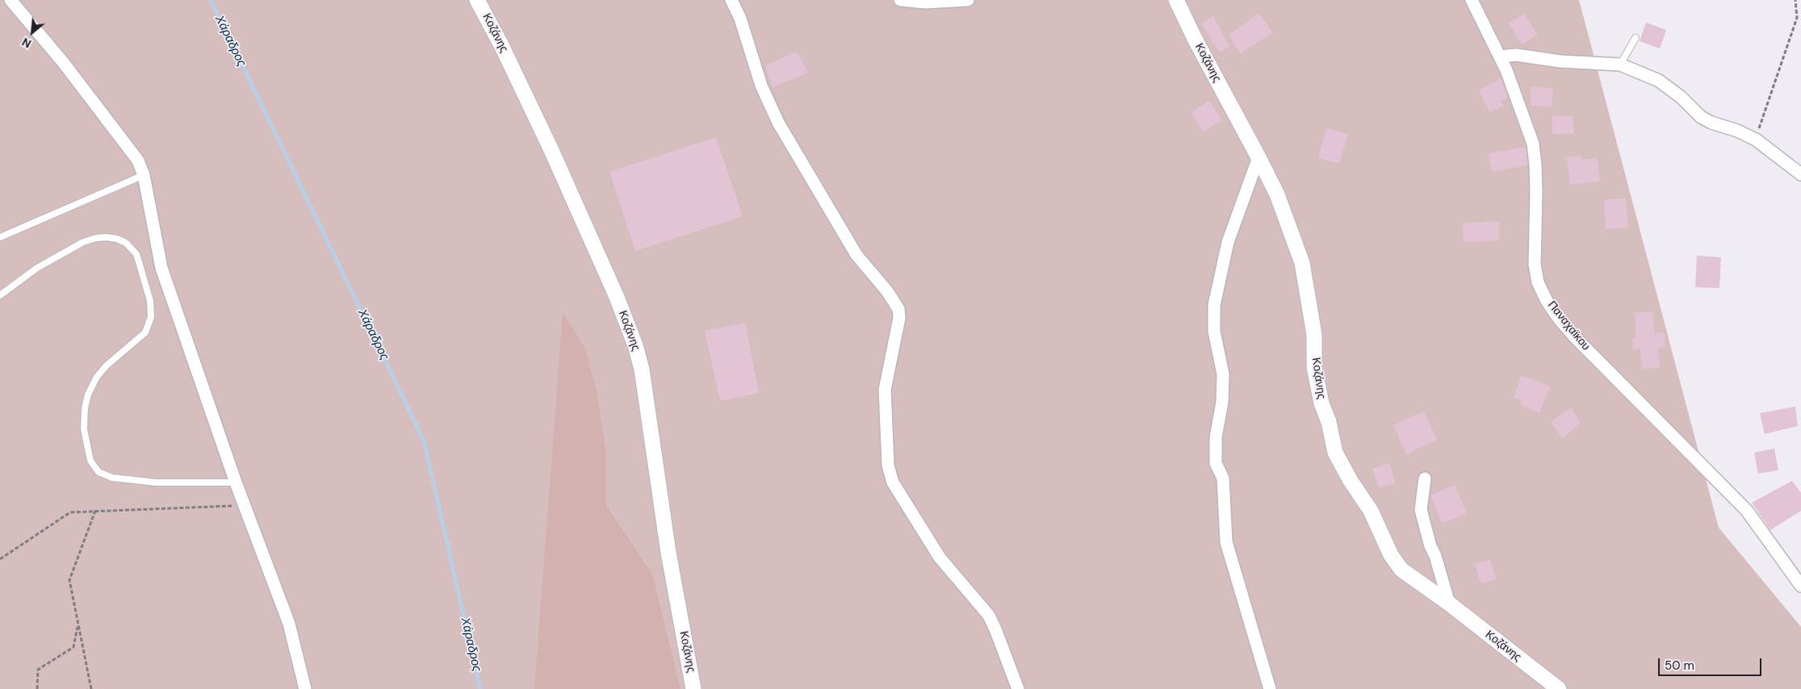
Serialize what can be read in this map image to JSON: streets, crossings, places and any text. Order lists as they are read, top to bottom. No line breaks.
{"streets":{"street":["Κοζάνης","Παναχαϊκου"]},"water":["Χάραδρος"],"scale_bar":"50 m","north":"bottom left"}
